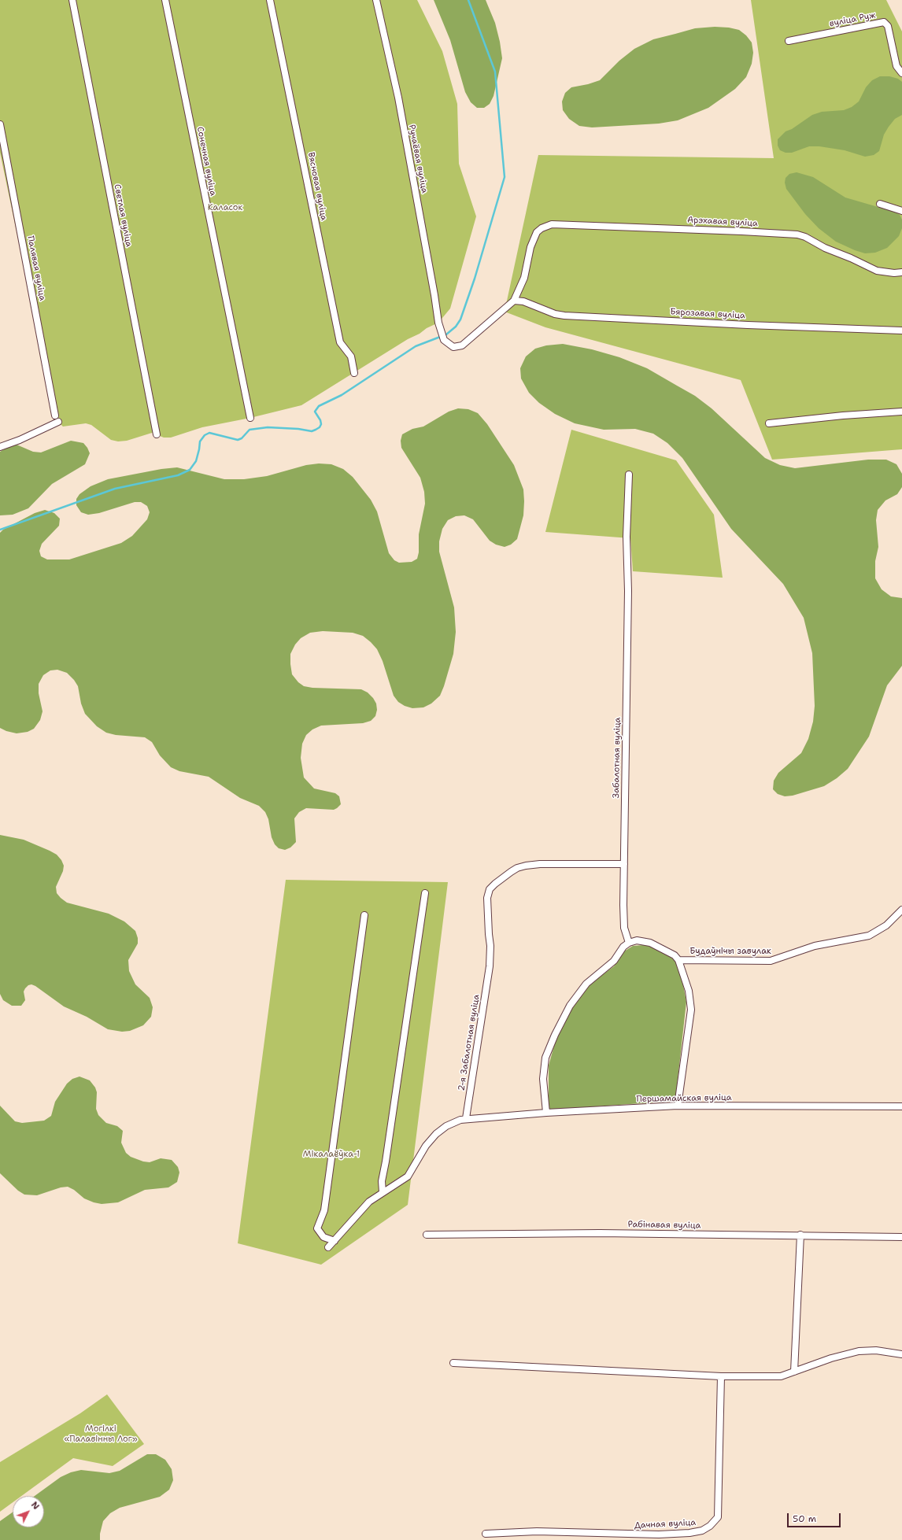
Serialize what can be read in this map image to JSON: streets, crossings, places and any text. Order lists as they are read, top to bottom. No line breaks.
{"streets":{"street":["вуліца Руж","Ручаёвая вуліца","Сонечная вуліца","Вясновая вуліца","Светлая вуліца","Арэхавая вуліца","Палявая вуліца","Бярозавая вуліца","Забалотная вуліца","Будаўнічы завулак","2-я Забалотная вуліца","Першамайская вуліца","Рабінавая вуліца","Дачная вуліца"]},"crossings":[["Ручаёвая вуліца","Арэхавая вуліца"],["Ручаёвая вуліца","Бярозавая вуліца"],["Арэхавая вуліца","Бярозавая вуліца"],["Забалотная вуліца","2-я Забалотная вуліца"],["2-я Забалотная вуліца","Першамайская вуліца"]],"parks":["Каласок","Мікалаёўка-1","Могілкі «Палавінны Лог»"],"scale_bar":"50 m","north":"top right"}
